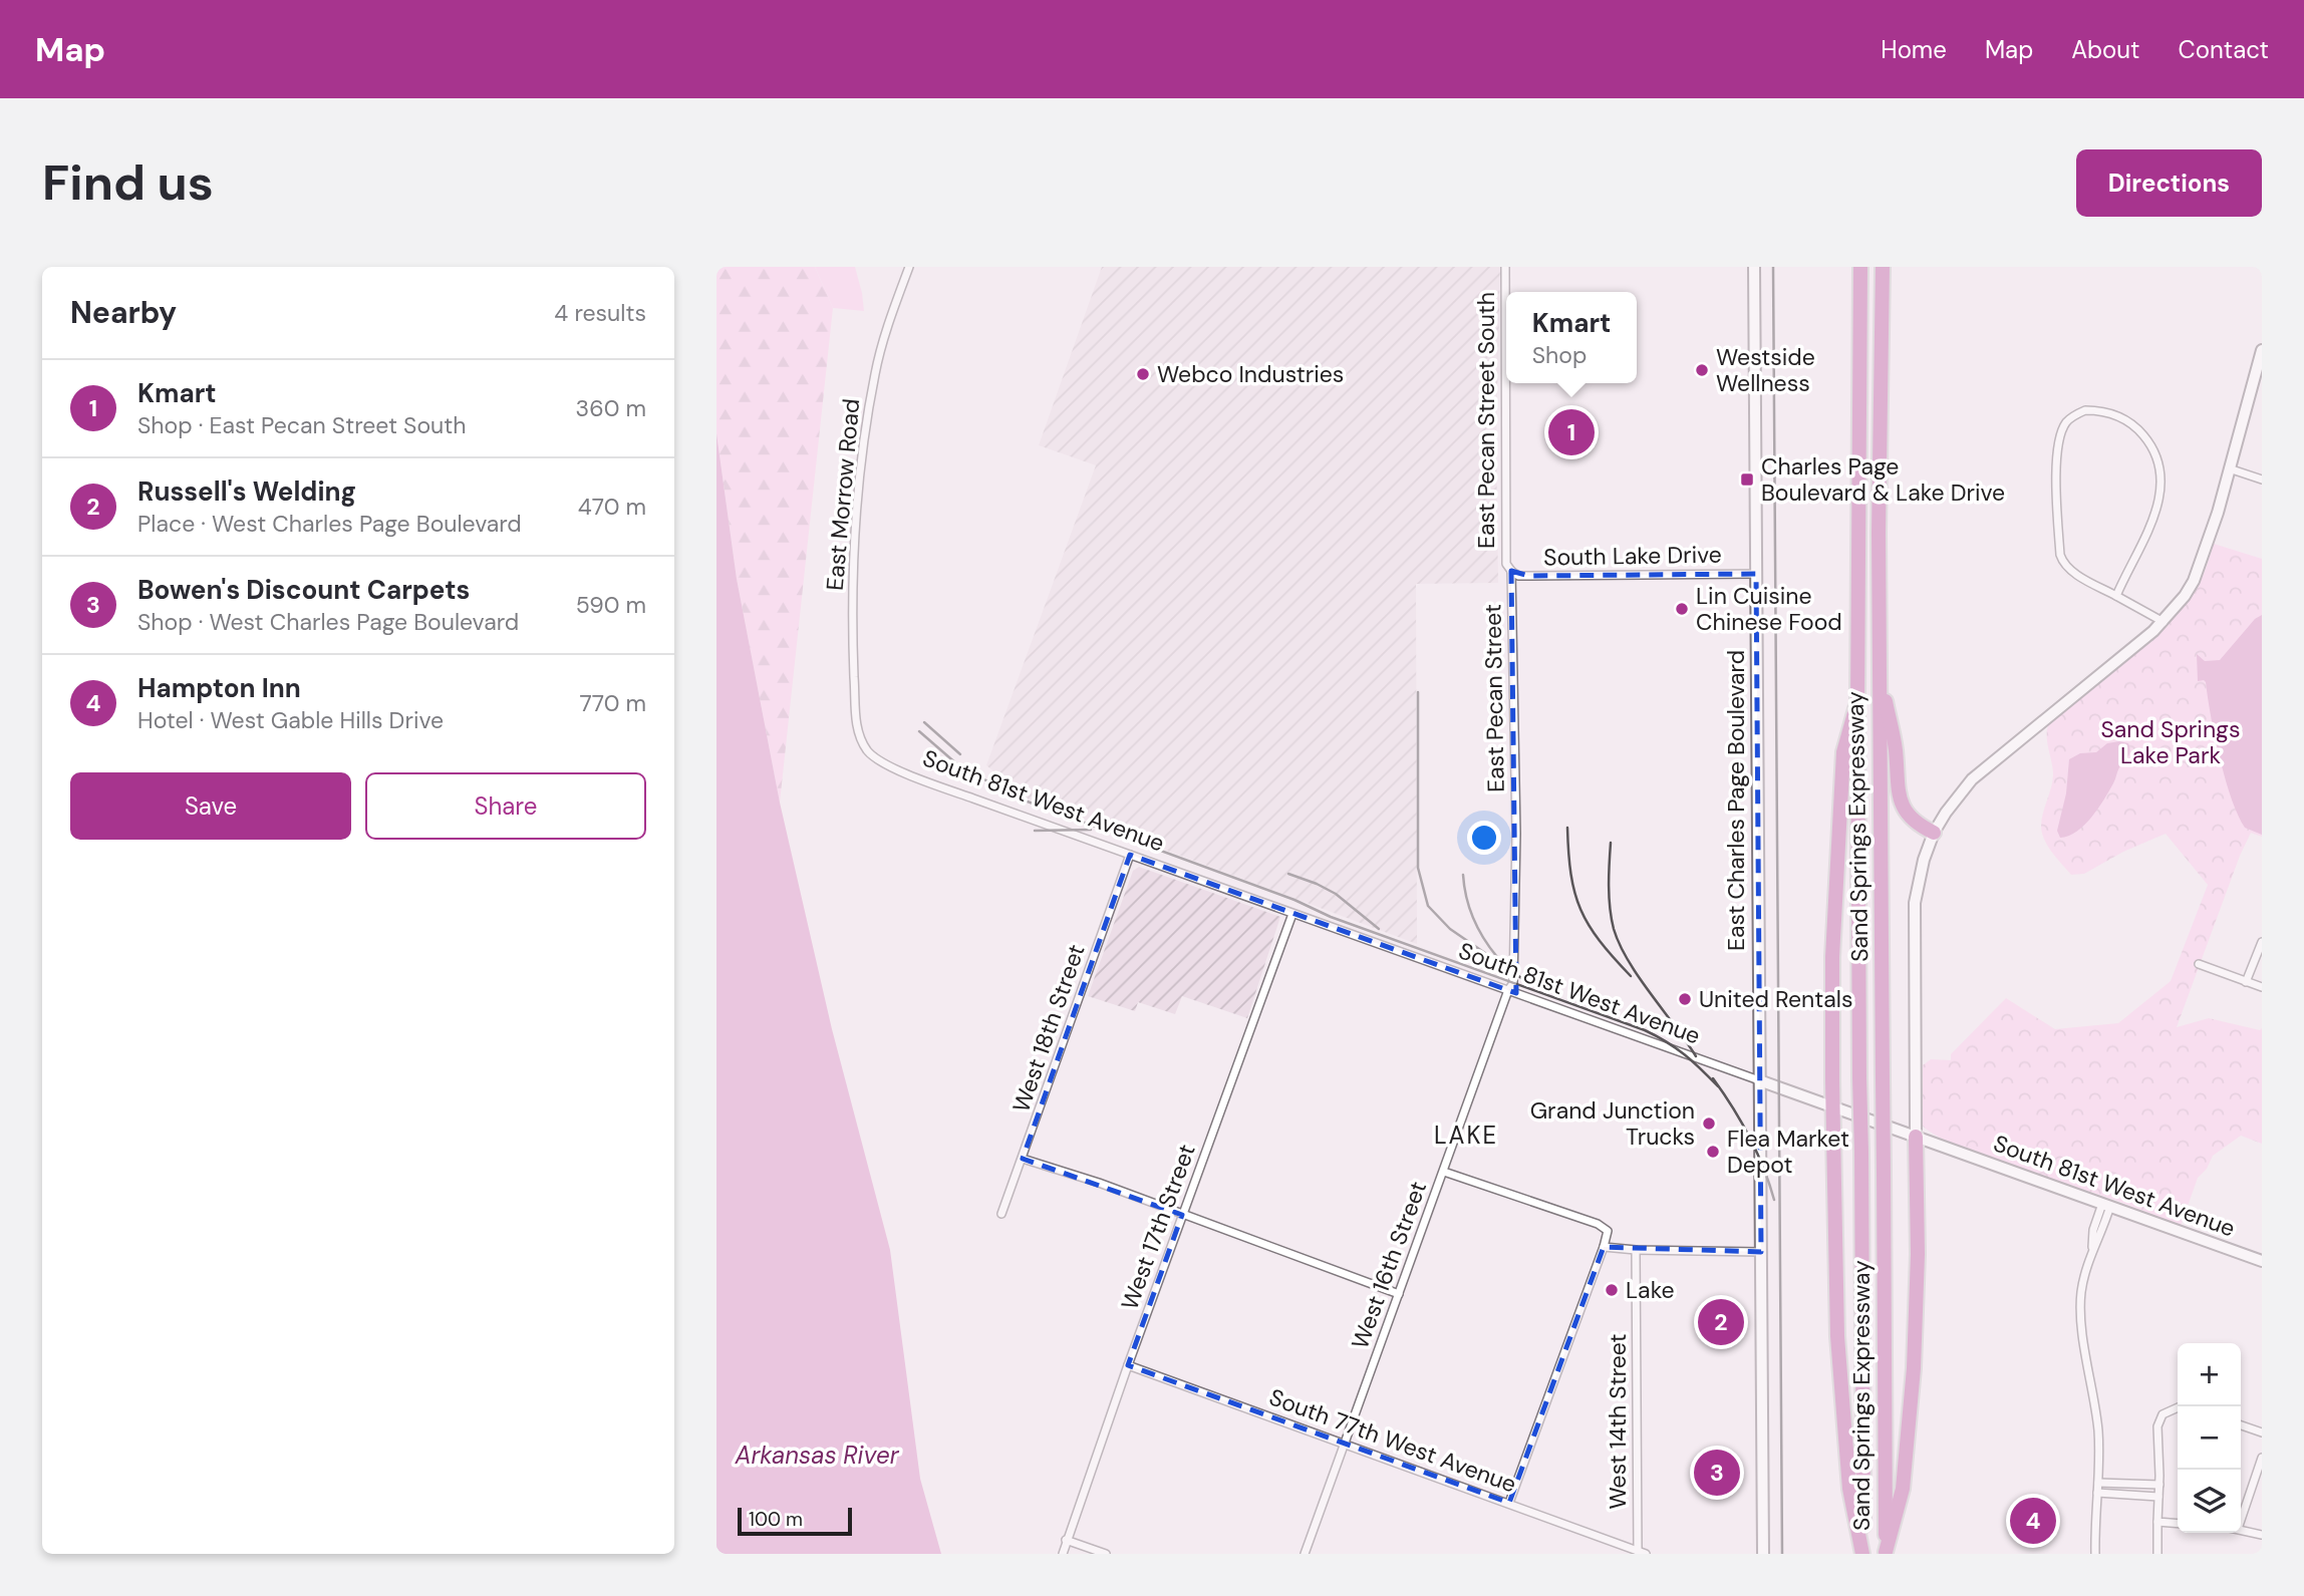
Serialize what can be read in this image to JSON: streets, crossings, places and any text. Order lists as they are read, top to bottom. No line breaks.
{"streets":{"highway":["Sand Springs Expressway"],"street":["East Pecan Street South","East Morrow Road","South Lake Drive","East Pecan Street","South 81st West Avenue","East Charles Page Boulevard","West 18th Street","West 17th Street","West 16th Street","West 14th Street","South 77th West Avenue"]},"crossings":[["East Pecan Street South","South Lake Drive"],["East Pecan Street South","East Pecan Street"],["East Morrow Road","South 81st West Avenue"],["South Lake Drive","East Pecan Street"],["South Lake Drive","East Charles Page Boulevard"],["East Pecan Street","South 81st West Avenue"],["East Pecan Street","West 16th Street"],["South 81st West Avenue","East Charles Page Boulevard"],["South 81st West Avenue","West 18th Street"],["South 81st West Avenue","West 17th Street"],["South 81st West Avenue","West 16th Street"],["West 17th Street","South 77th West Avenue"],["West 16th Street","South 77th West Avenue"],["West 14th Street","South 77th West Avenue"]],"districts":["LAKE"],"water":["Arkansas River"],"parks":["Sand Springs Lake Park"],"places":{"other":["Westside Wellness","Webco Industries","Lin Cuisine Chinese Food","United Rentals","Grand Junction Trucks","Flea Market Depot","Lake"],"transit":["Charles Page Boulevard & Lake Drive"]},"scale_bar":"100 m","page":{"header":"Map","nav":["Home","Map","About","Contact"],"buttons":["Directions",["Save","Share"]],"title":"Find us","heading":["Nearby","4 results"],"popup":["Kmart","Shop"],"list":[{"mark":"1","name":"Kmart","note":"Shop · East Pecan Street South","value":"360 m"},{"mark":"2","name":"Russell's Welding","note":"Place · West Charles Page Boulevard","value":"470 m"},{"mark":"3","name":"Bowen's Discount Carpets","note":"Shop · West Charles Page Boulevard","value":"590 m"},{"mark":"4","name":"Hampton Inn","note":"Hotel · West Gable Hills Drive","value":"770 m"}],"pins":["1","2","3","4"],"map_buttons":["+","−"],"scale":"100 m"}}
